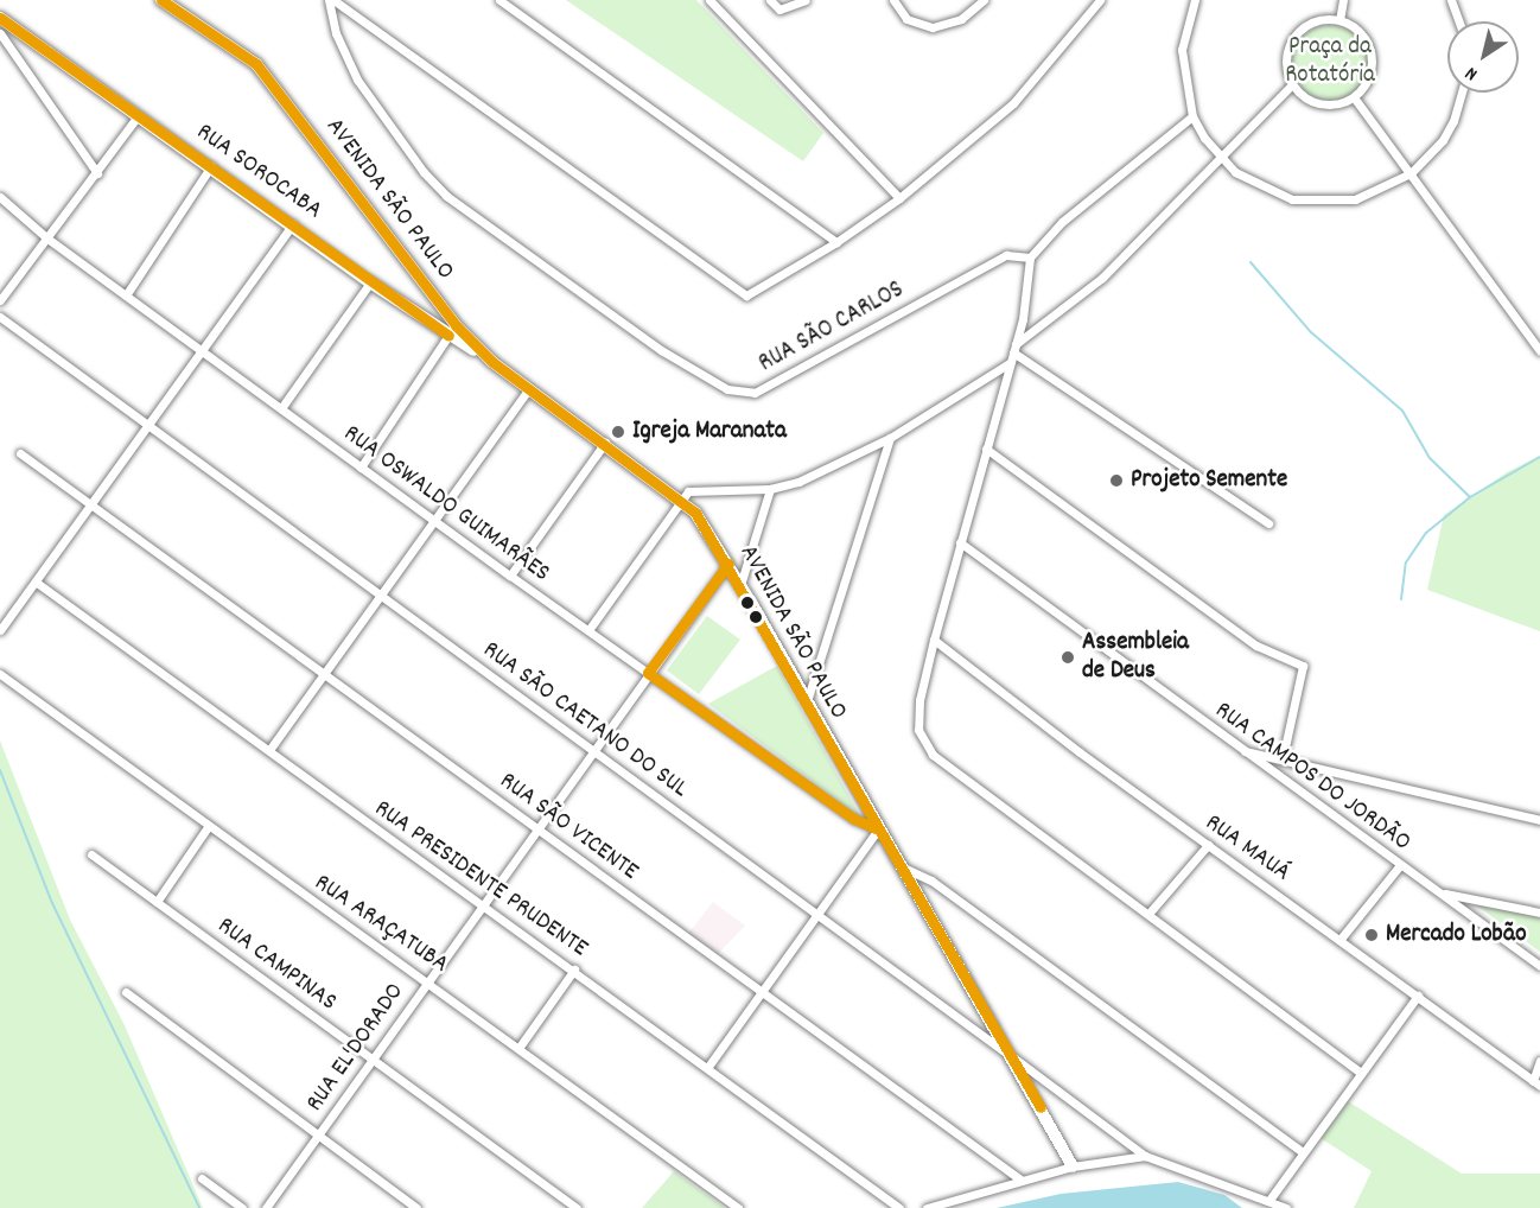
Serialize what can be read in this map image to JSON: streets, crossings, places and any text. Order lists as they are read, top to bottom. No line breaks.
{"streets":{"street":["RUA SOROCABA","AVENIDA SÃO PAULO","RUA SÃO CARLOS","RUA OSWALDO GUIMARÃES","RUA SÃO CAETANO DO SUL","RUA CAMPOS DO JORDÃO","RUA SÃO VICENTE","RUA MAUÁ","RUA PRESIDENTE PRUDENTE","RUA ARAÇATUBA","RUA CAMPINAS","RUA EL'DORADO"]},"crossings":[["RUA SOROCABA","AVENIDA SÃO PAULO"],["AVENIDA SÃO PAULO","RUA OSWALDO GUIMARÃES"],["AVENIDA SÃO PAULO","RUA SÃO CAETANO DO SUL"],["AVENIDA SÃO PAULO","RUA EL'DORADO"],["RUA OSWALDO GUIMARÃES","RUA EL'DORADO"],["RUA SÃO CAETANO DO SUL","RUA EL'DORADO"],["RUA SÃO VICENTE","RUA EL'DORADO"],["RUA PRESIDENTE PRUDENTE","RUA EL'DORADO"],["RUA ARAÇATUBA","RUA EL'DORADO"],["RUA CAMPINAS","RUA EL'DORADO"]],"parks":["Praça da Rotatória"],"places":["Igreja Maranata","Projeto Semente","Assembleia de Deus","Mercado Lobão"],"north":"bottom left"}
